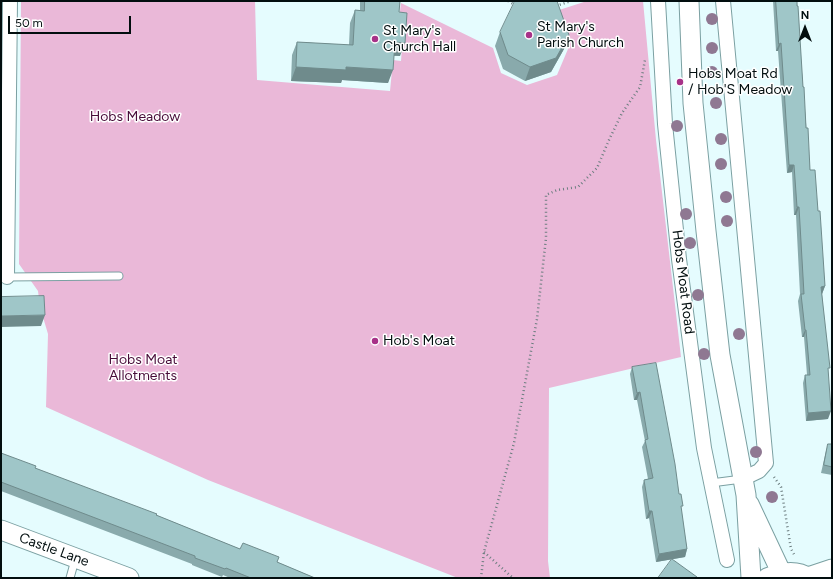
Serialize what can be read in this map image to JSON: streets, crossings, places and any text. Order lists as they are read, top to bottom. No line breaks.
{"streets":{"main road":["Hobs Moat Road","Castle Lane"]},"parks":["Hobs Meadow","Hobs Moat Allotments"],"places":["St Mary's Parish Church","St Mary's Church Hall","Hobs Moat Rd / Hob'S Meadow","Hob's Moat"],"scale_bar":"50 m","north":"top"}
